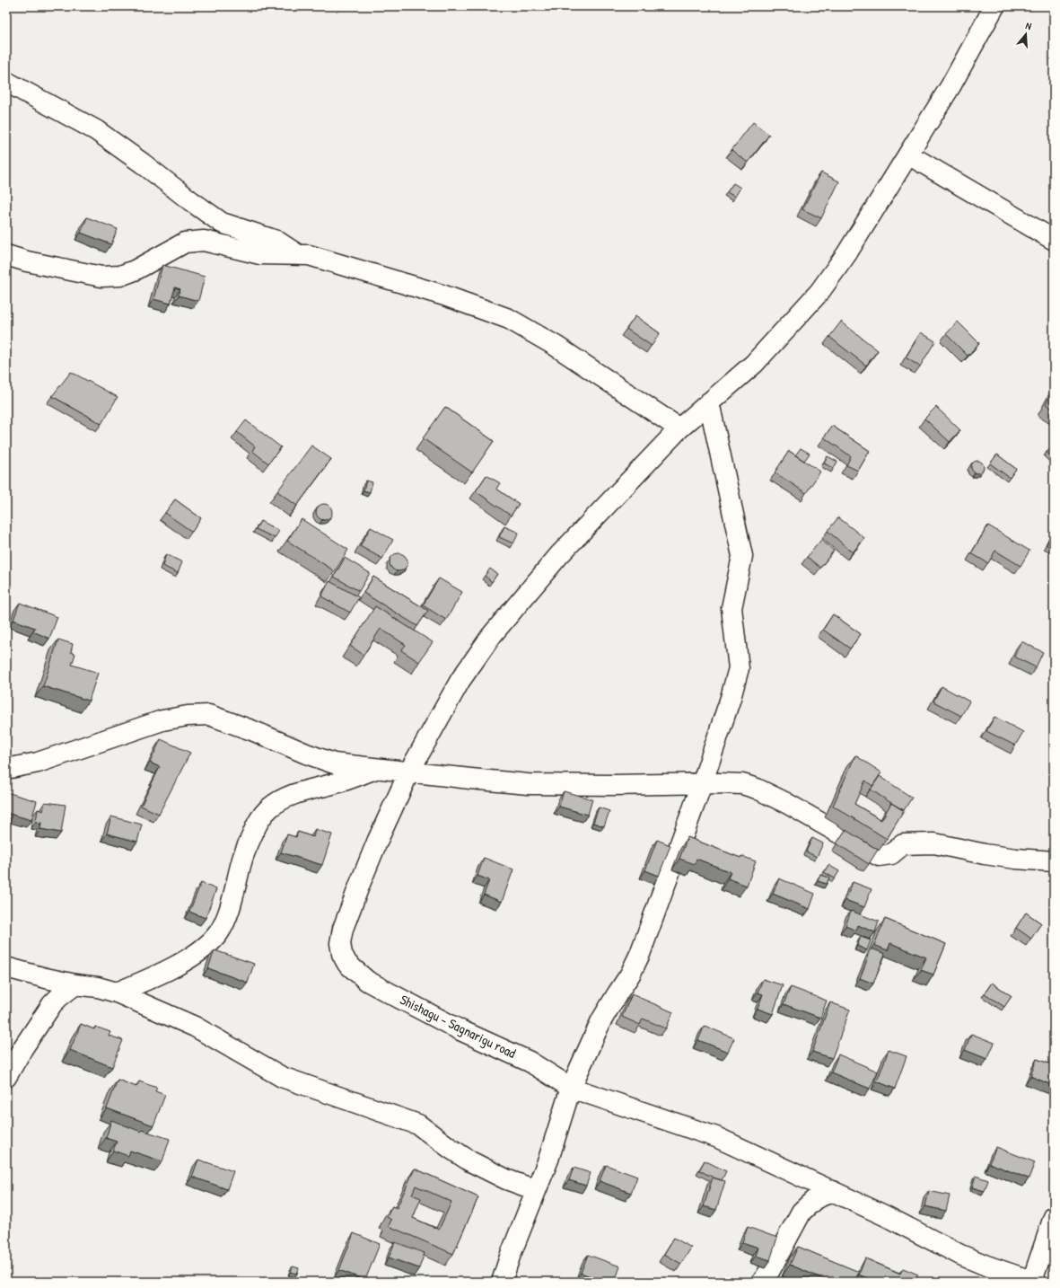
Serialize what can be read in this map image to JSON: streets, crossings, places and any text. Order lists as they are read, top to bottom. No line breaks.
{"streets":{"street":["Shishagu - Sagnarigu road"]},"north":"top"}
